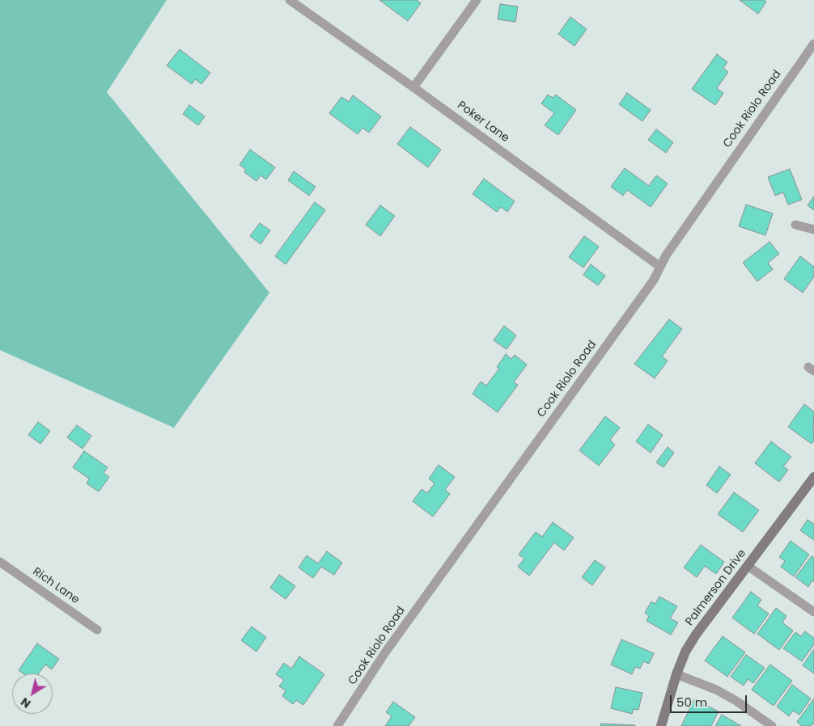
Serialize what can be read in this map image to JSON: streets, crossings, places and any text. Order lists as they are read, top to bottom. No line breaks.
{"streets":{"street":["Cook Riolo Road","Poker Lane","Rich Lane","Palmerson Drive"]},"crossings":[["Cook Riolo Road","Poker Lane"]],"scale_bar":"50 m","north":"bottom left"}
